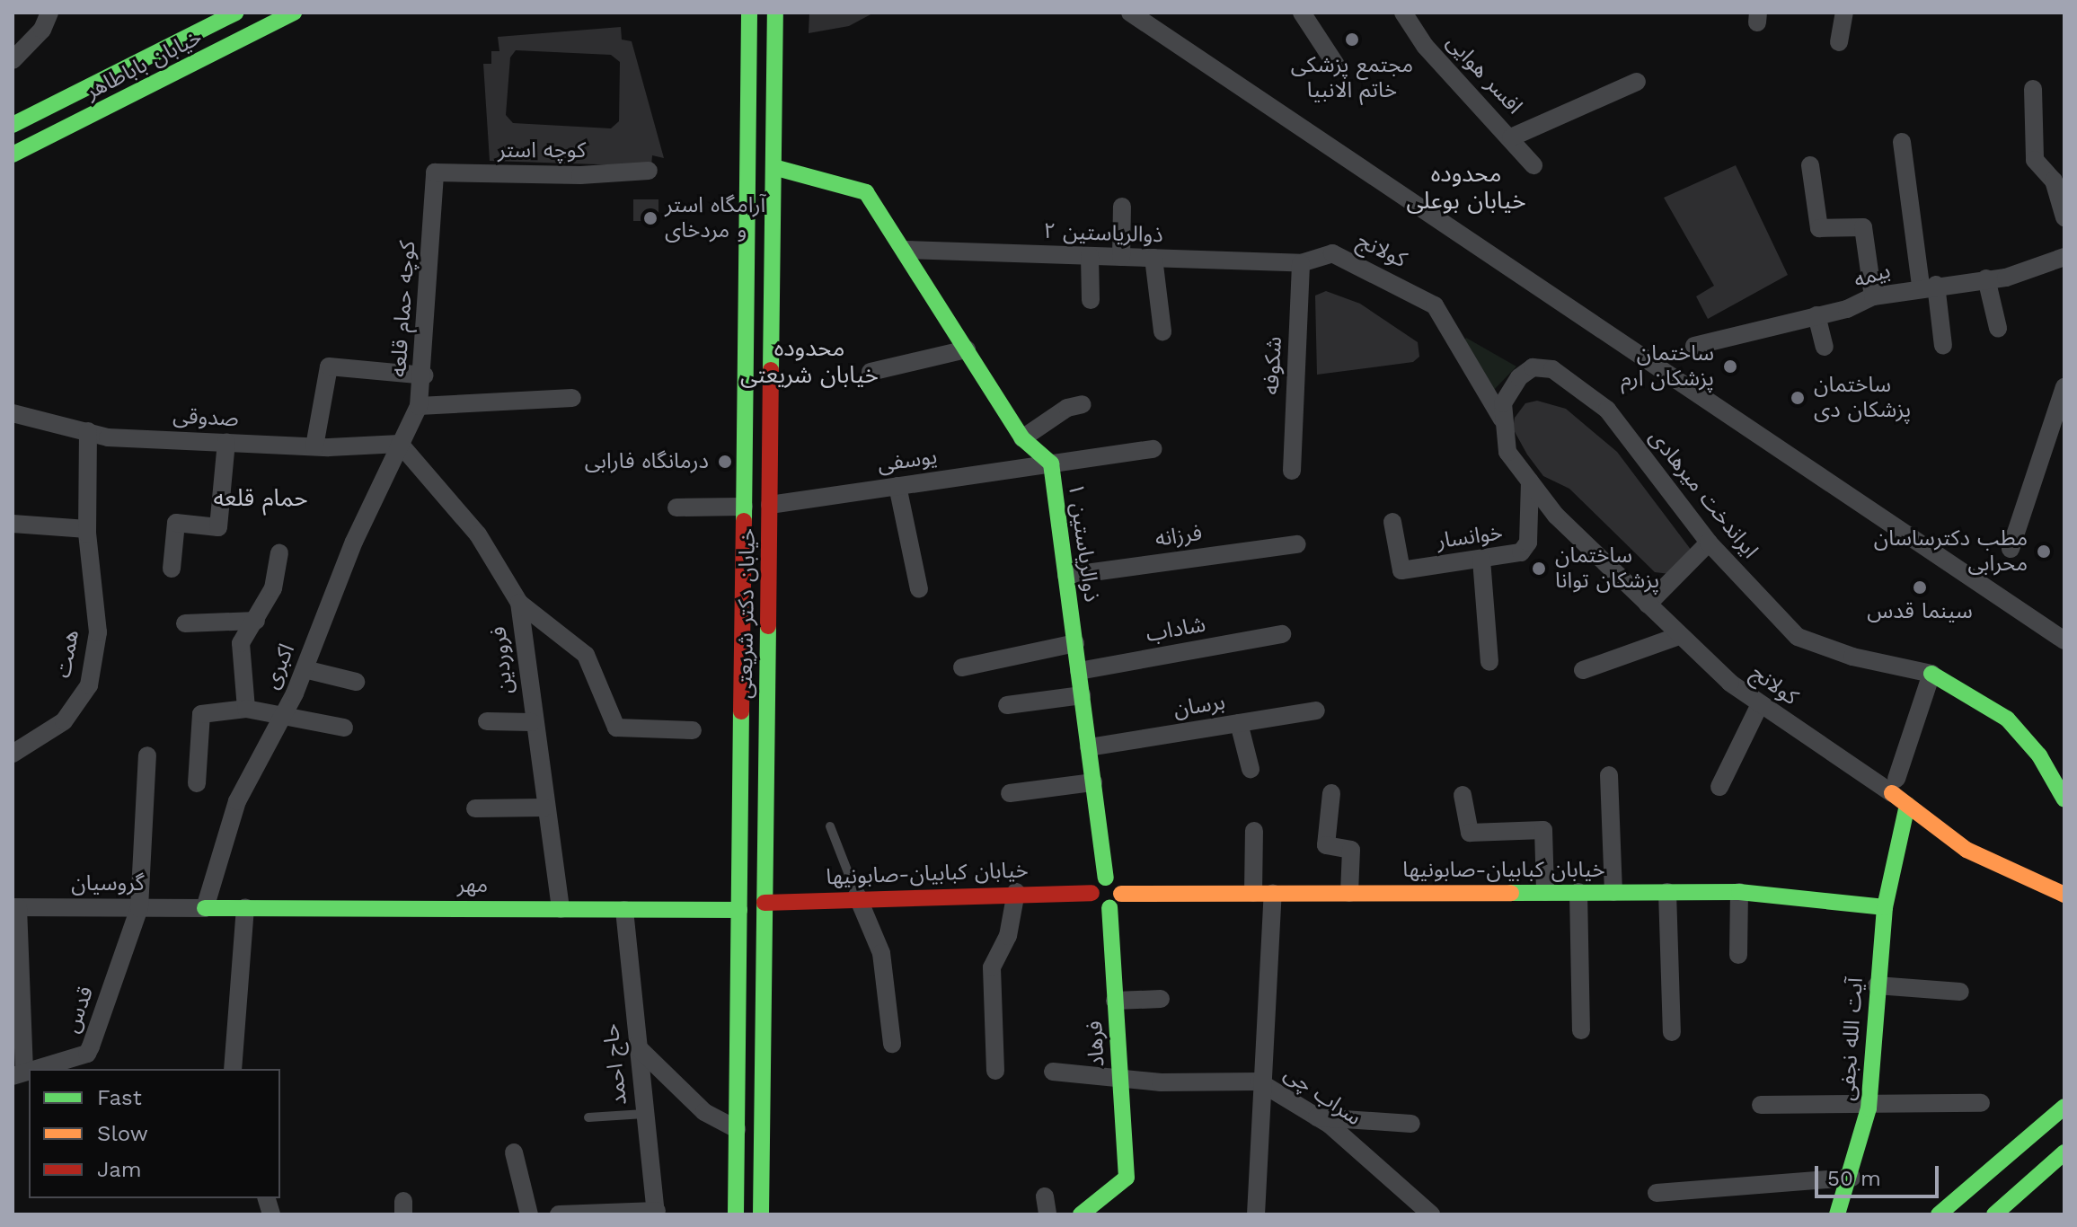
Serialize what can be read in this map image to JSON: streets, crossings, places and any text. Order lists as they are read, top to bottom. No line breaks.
{"streets":{"street":["خیابان باباطاهر","افسر هوایی","کوچه استر","ذوالریاستین ۲","کولانج","بیمه","کوچه حمام قلعه","شکوفه","صدوقی","یوسفی","ایراندخت میرهادی","فرزانه","خوانسار","ذوالریاستین ۱","خیابان دکتر شریعتی","شاداب","همت","فروردین","اکبری","برسان","خیابان کبابیان-صابونیها","گروسیان","مهر","قدس","آیت الله نجفی","فرهاد","حاج احمد","سراب چی"]},"crossings":[["کوچه استر","کوچه حمام قلعه"],["ذوالریاستین ۲","کولانج"],["ذوالریاستین ۲","شکوفه"],["ذوالریاستین ۲","ذوالریاستین ۱"],["کولانج","شکوفه"],["کولانج","ایراندخت میرهادی"],["کولانج","خوانسار"],["کولانج","آیت الله نجفی"],["کوچه حمام قلعه","صدوقی"],["کوچه حمام قلعه","فروردین"],["کوچه حمام قلعه","اکبری"],["صدوقی","همت"],["صدوقی","فروردین"],["صدوقی","اکبری"],["یوسفی","ذوالریاستین ۱"],["یوسفی","خیابان دکتر شریعتی"],["فرزانه","ذوالریاستین ۱"],["ذوالریاستین ۱","خیابان دکتر شریعتی"],["ذوالریاستین ۱","شاداب"],["ذوالریاستین ۱","برسان"],["ذوالریاستین ۱","خیابان کبابیان-صابونیها"],["ذوالریاستین ۱","فرهاد"],["خیابان دکتر شریعتی","خیابان کبابیان-صابونیها"],["خیابان دکتر شریعتی","مهر"],["فروردین","اکبری"],["فروردین","مهر"],["اکبری","گروسیان"],["اکبری","مهر"],["خیابان کبابیان-صابونیها","آیت الله نجفی"],["خیابان کبابیان-صابونیها","فرهاد"],["گروسیان","مهر"],["گروسیان","قدس"],["مهر","حاج احمد"],["فرهاد","سراب چی"]],"districts":["محدوده خیابان بوعلی","محدوده خیابان شریعتی","حمام قلعه"],"places":["مجتمع پزشکی خاتم الانبیا","آرامگاه استر و مردخای","ساختمان پزشکان ارم","ساختمان پزشکان دی","درمانگاه فارابی","مطب دکترساسان محرابی","ساختمان پزشکان توانا","سینما قدس"],"legend":["Fast","Slow","Jam"],"scale_bar":"50 m"}
